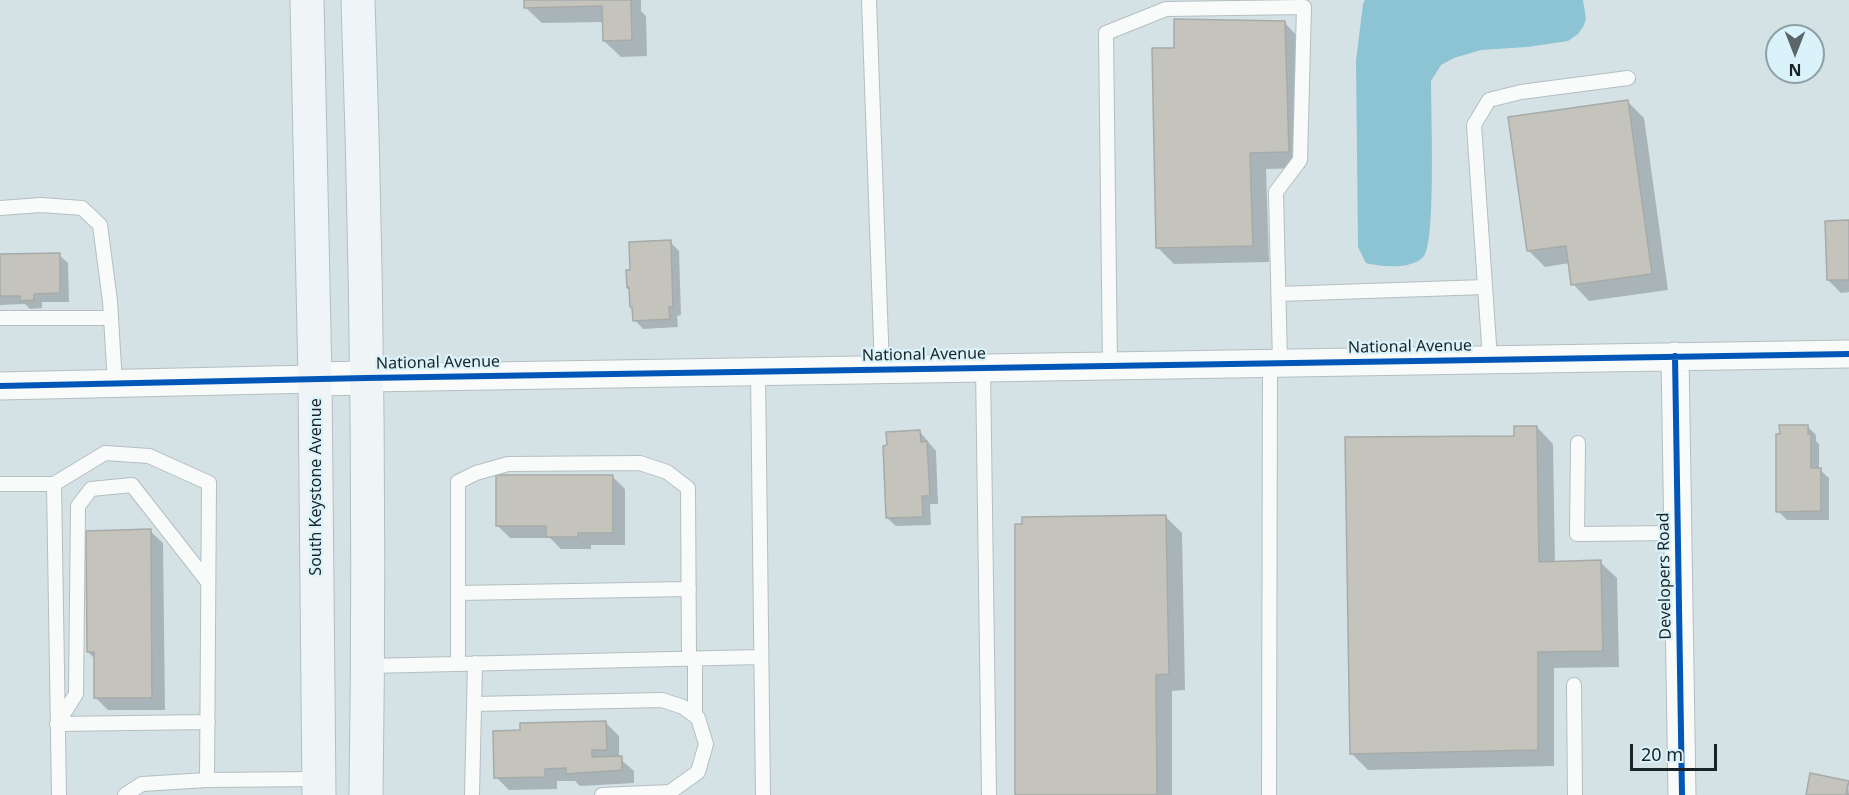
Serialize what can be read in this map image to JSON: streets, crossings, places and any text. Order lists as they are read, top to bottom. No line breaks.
{"streets":{"main road":["South Keystone Avenue"],"street":["National Avenue","Developers Road"]},"crossings":[["National Avenue","South Keystone Avenue"],["National Avenue","Developers Road"]],"scale_bar":"20 m","north":"bottom"}
